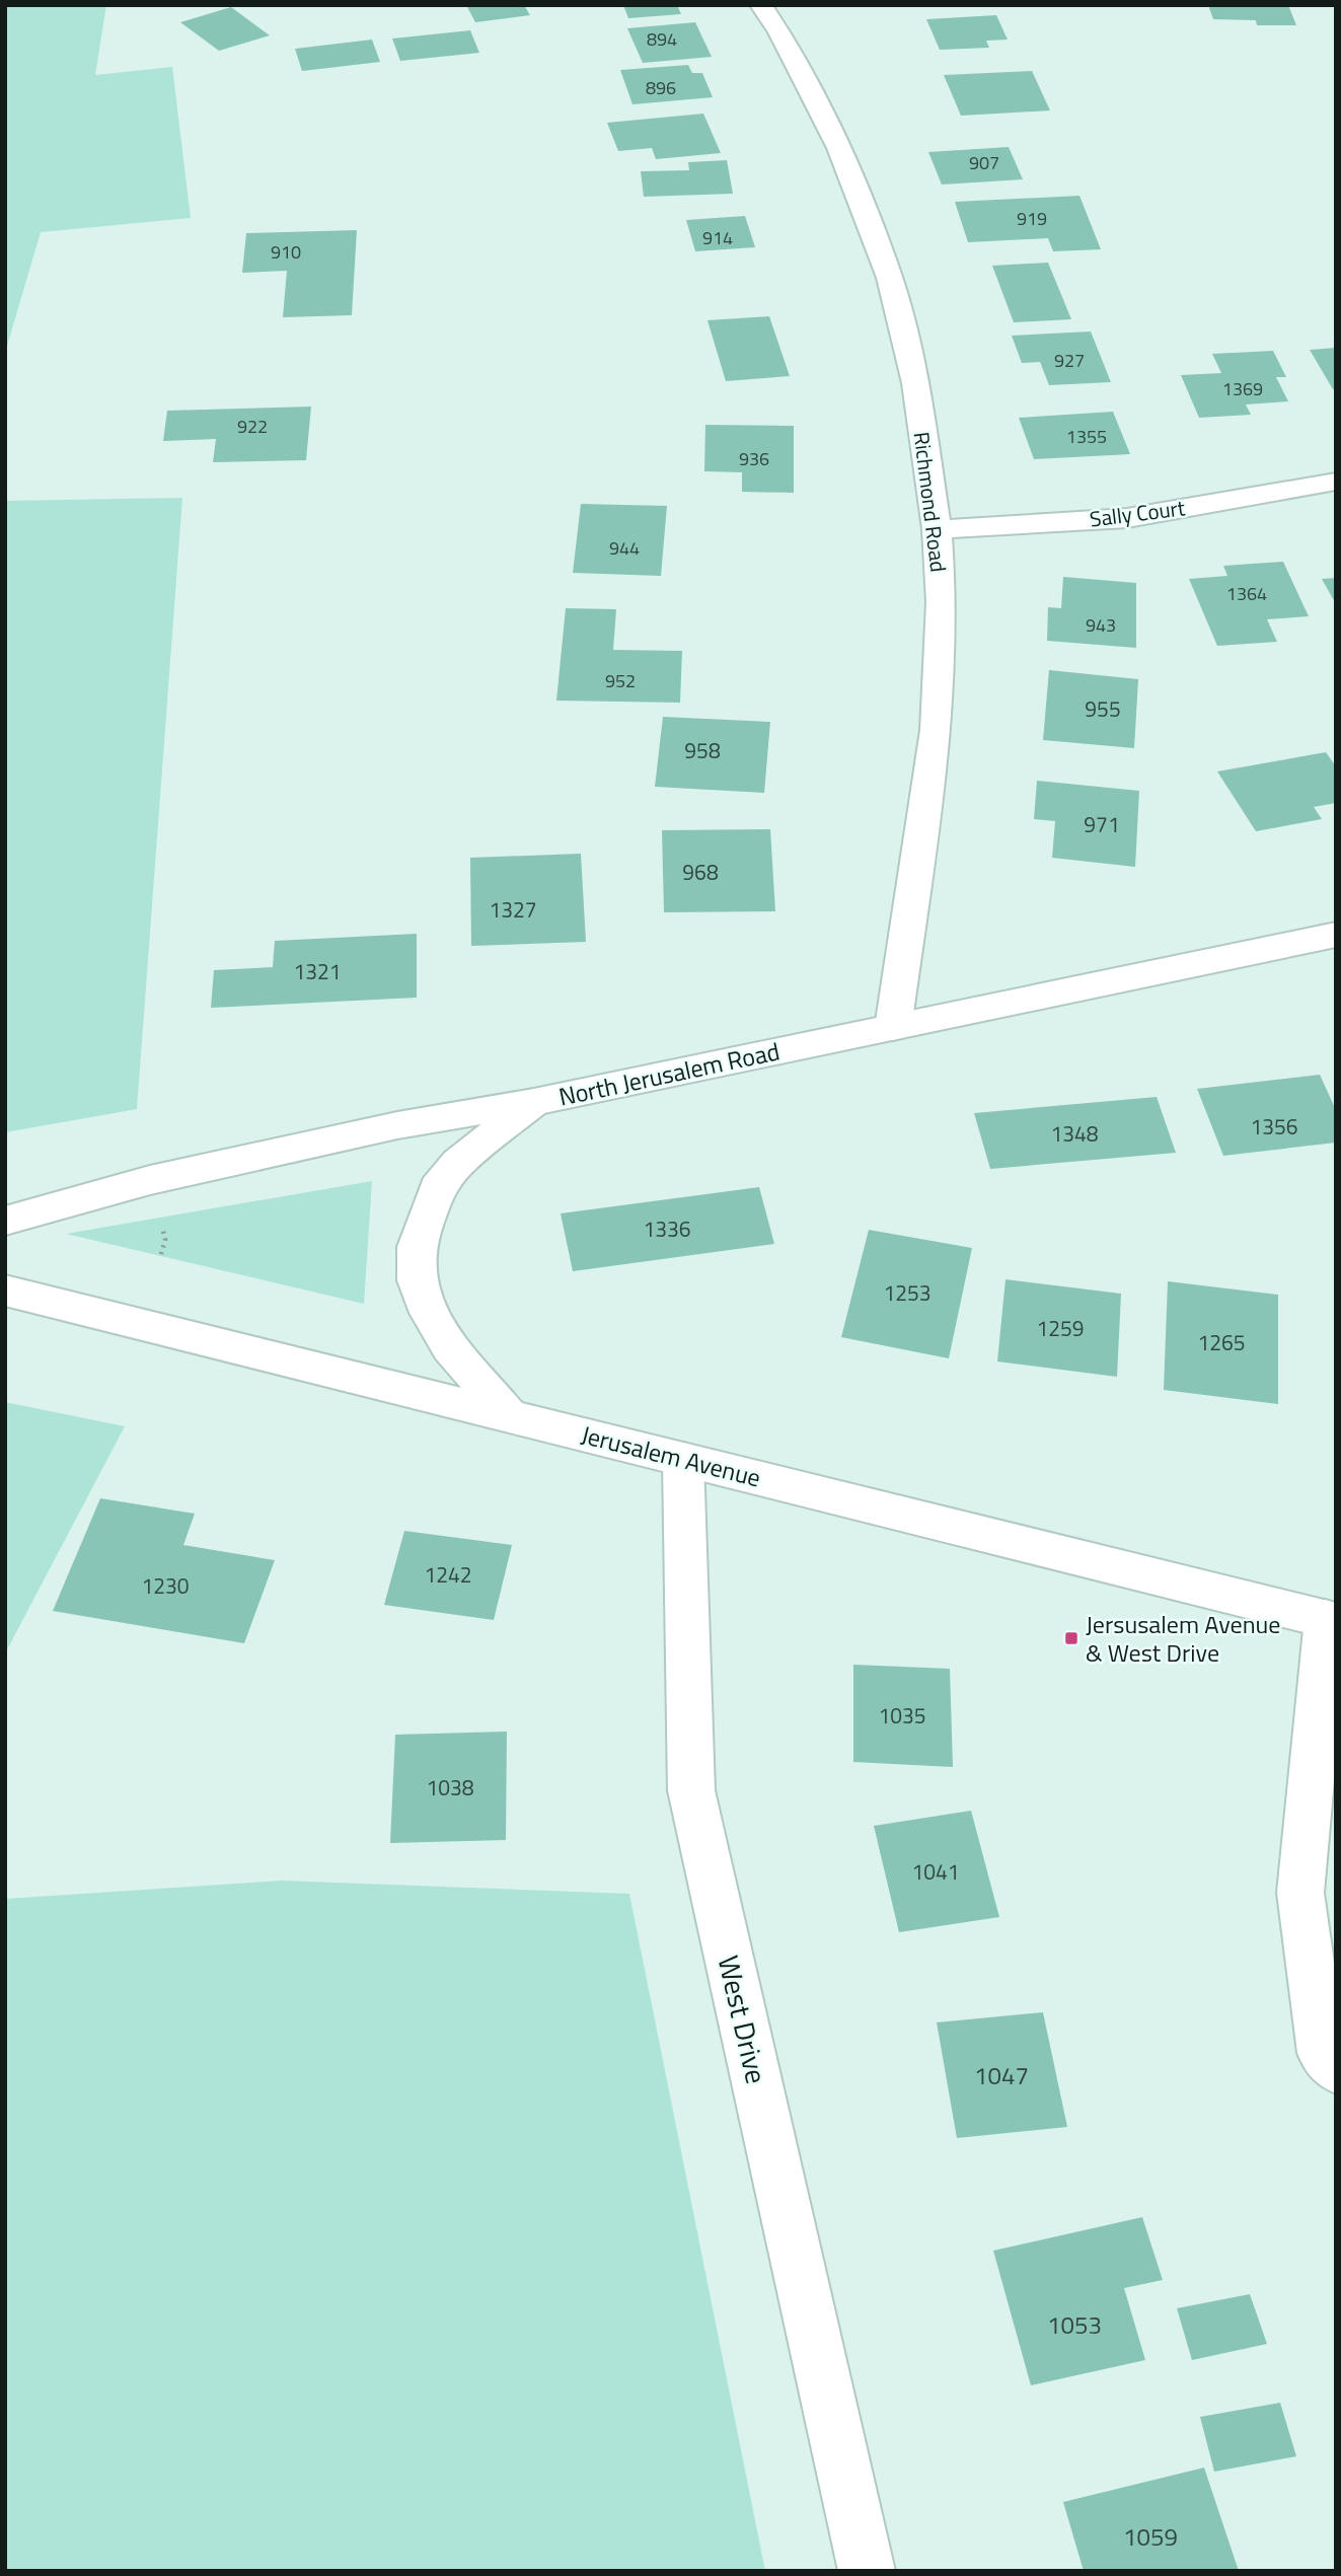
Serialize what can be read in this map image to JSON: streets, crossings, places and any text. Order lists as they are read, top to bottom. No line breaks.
{"streets":{"street":["Richmond Road","Sally Court","North Jerusalem Road","Jerusalem Avenue","West Drive"]},"crossings":[["Richmond Road","Sally Court"],["Richmond Road","North Jerusalem Road"],["Jerusalem Avenue","West Drive"]],"places":{"transit":["Jersusalem Avenue & West Drive"]},"house_numbers":["894","896","907","919","914","910","927","1369","922","1355","936","944","1364","943","952","955","958","971","968","1327","1321","1356","1348","1336","1253","1259","1265","1242","1230","1035","1038","1041","1047","1053","1059"]}
